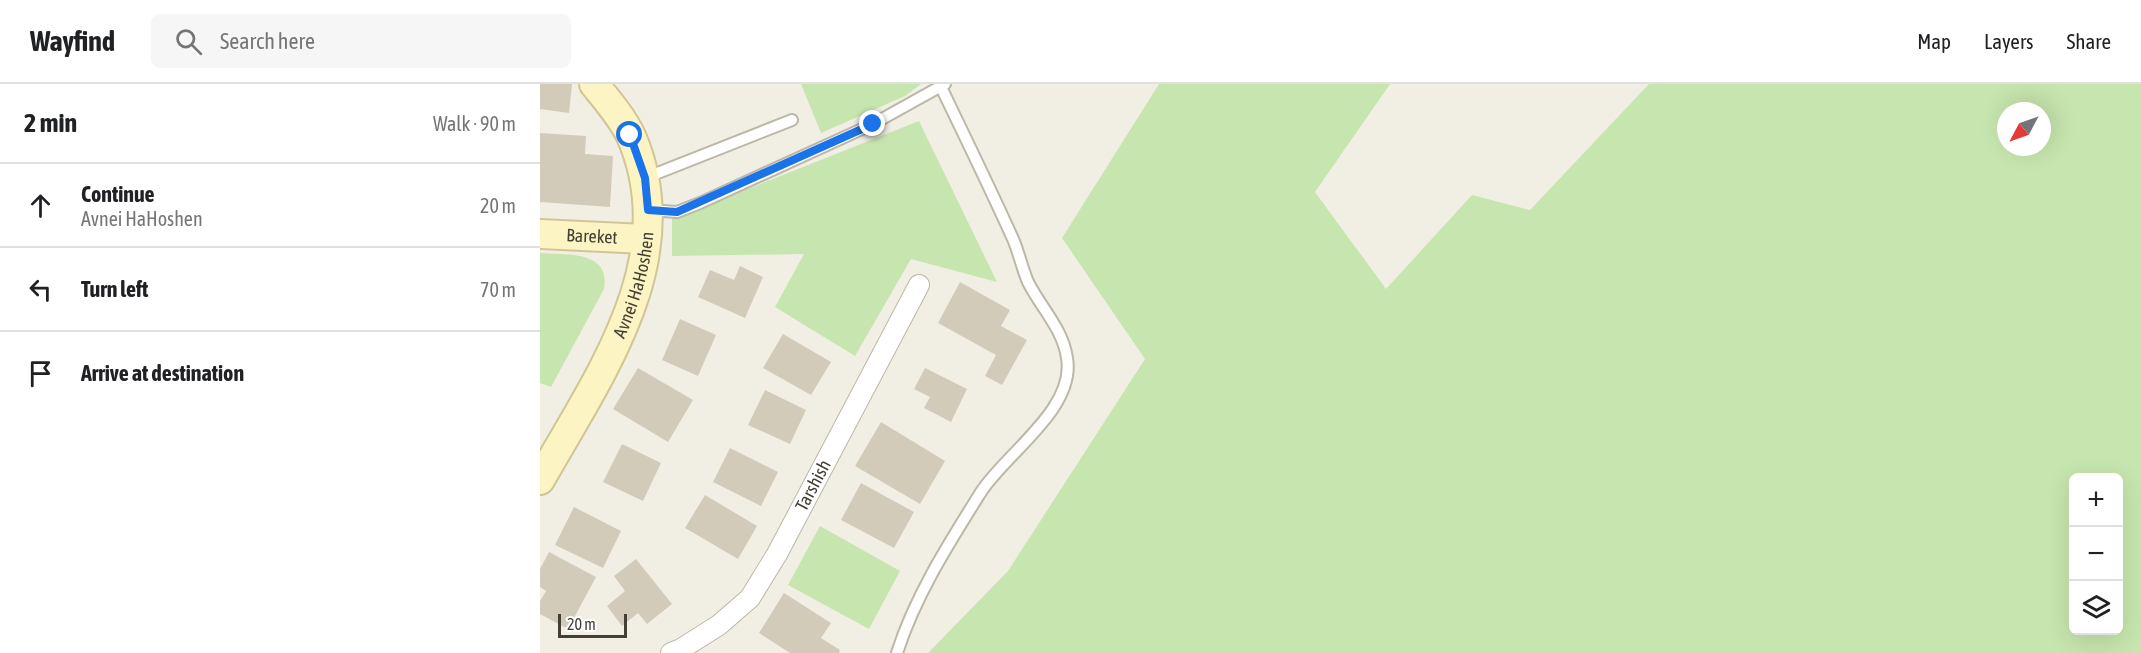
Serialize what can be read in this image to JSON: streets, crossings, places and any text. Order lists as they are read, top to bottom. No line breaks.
{"streets":{"street":["Bareket","Avnei HaHoshen","Tarshish"]},"crossings":[["Bareket","Avnei HaHoshen"]],"scale_bar":"20 m","north":"bottom left","page":{"header":"Wayfind","search":"Search here","nav":["Map","Layers","Share"],"heading":["2 min","Walk · 90 m"],"list":[["Continue","Avnei HaHoshen","20 m"],["Turn left","70 m"],"Arrive at destination"],"map_buttons":["+","−"],"scale":"20 m"}}
